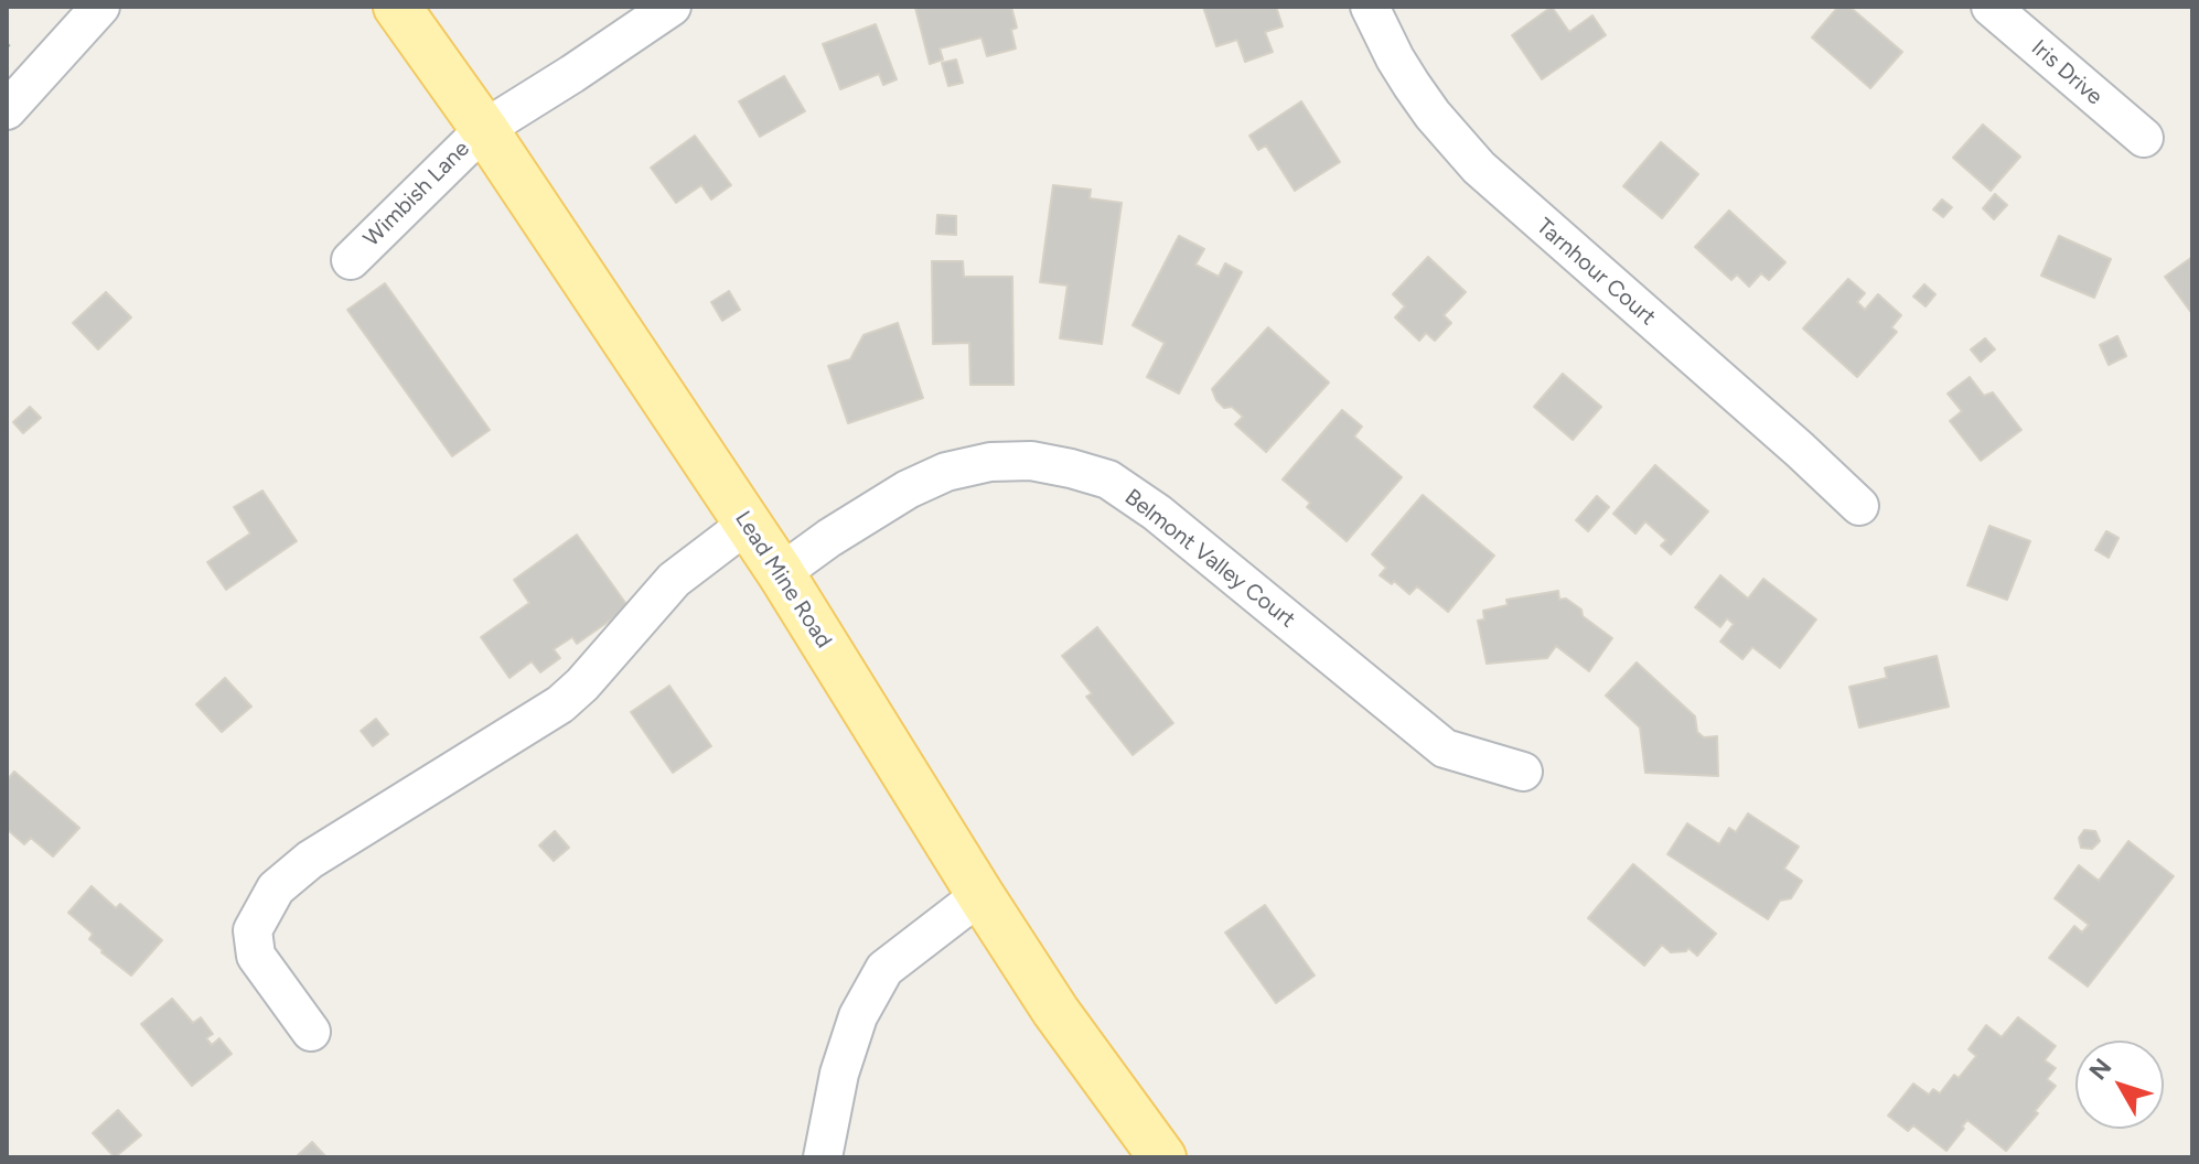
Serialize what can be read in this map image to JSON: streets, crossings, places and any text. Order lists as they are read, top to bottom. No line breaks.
{"streets":{"main road":["Lead Mine Road"],"street":["Iris Drive","Wimbish Lane","Tarnhour Court","Belmont Valley Court"]},"crossings":[["Wimbish Lane","Lead Mine Road"],["Belmont Valley Court","Lead Mine Road"]],"north":"top left"}
